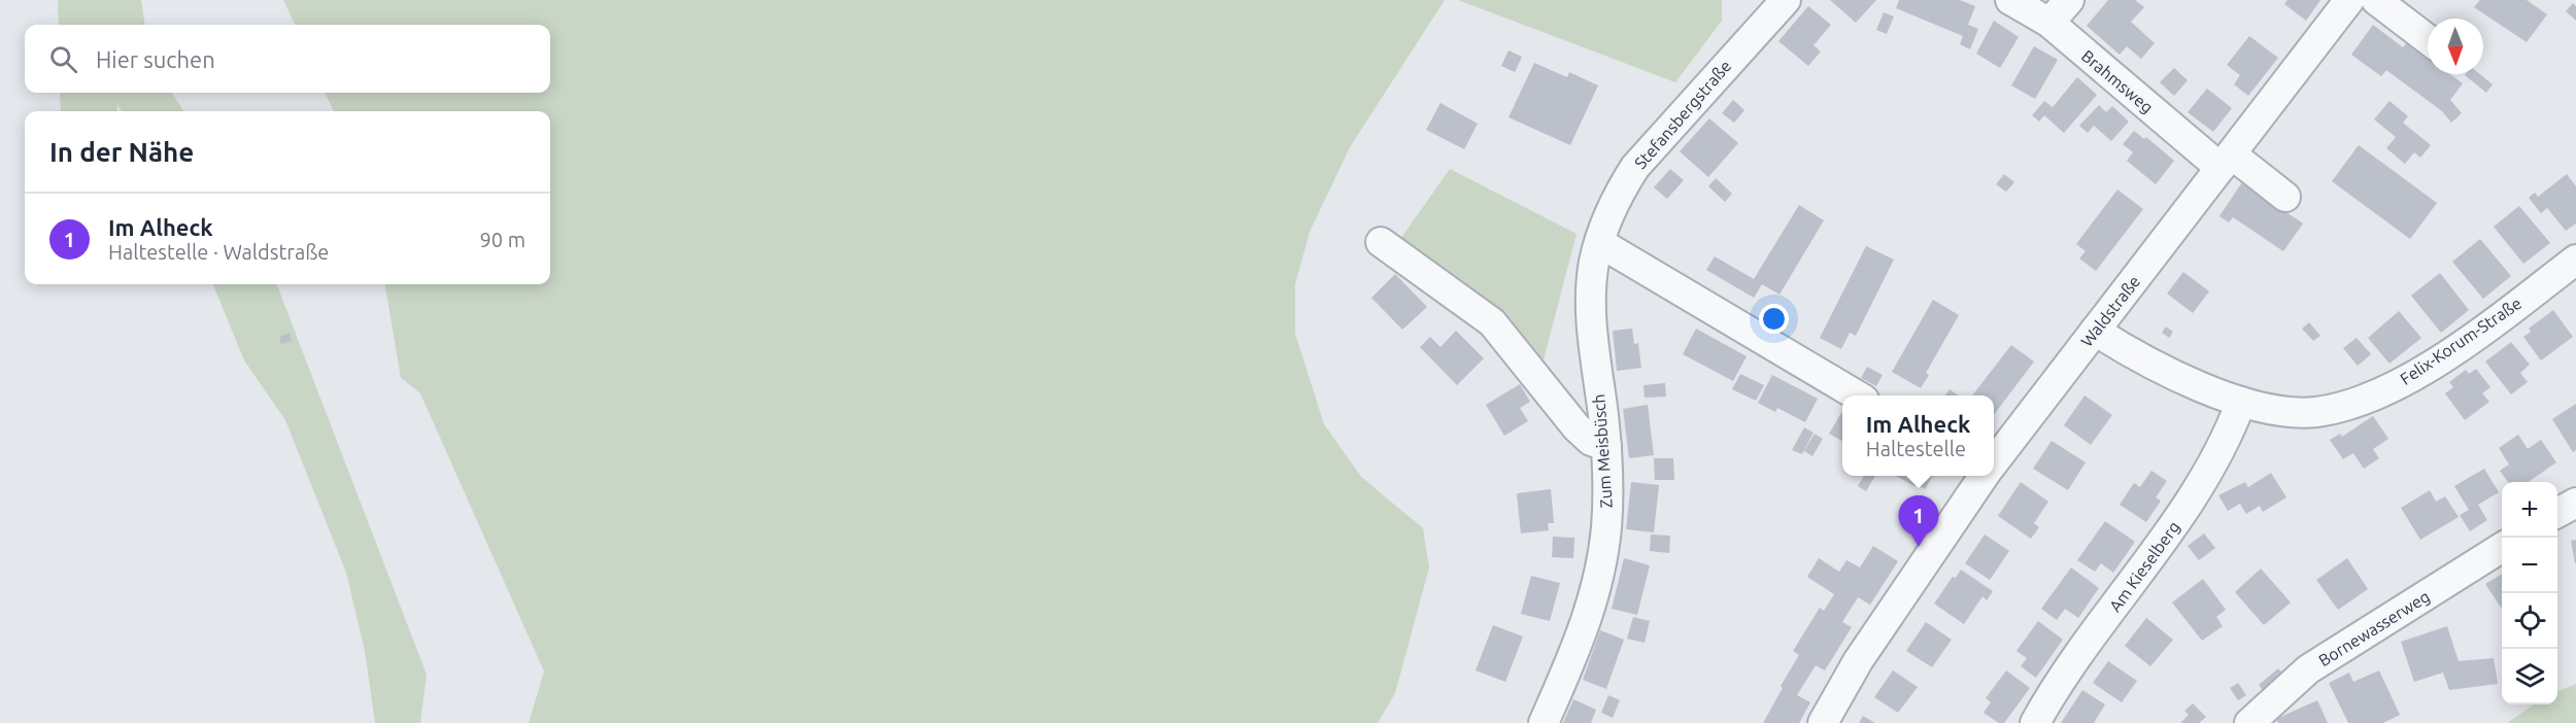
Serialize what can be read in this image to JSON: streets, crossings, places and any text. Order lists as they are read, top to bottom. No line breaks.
{"streets":{"street":["Brahmsweg","Stefansbergstraße","Waldstraße","Felix-Korum-Straße","Zum Meisbüsch","Am Kieselberg","Bornewasserweg"]},"crossings":[["Brahmsweg","Waldstraße"],["Stefansbergstraße","Zum Meisbüsch"],["Waldstraße","Felix-Korum-Straße"],["Felix-Korum-Straße","Am Kieselberg"]],"north":"bottom","page":{"search":"Hier suchen","heading":"In der Nähe","list":[{"mark":"1","name":"Im Alheck","note":"Haltestelle · Waldstraße","value":"90 m"}],"popup":["Im Alheck","Haltestelle"],"map_buttons":["+","−"],"pins":"1"}}
